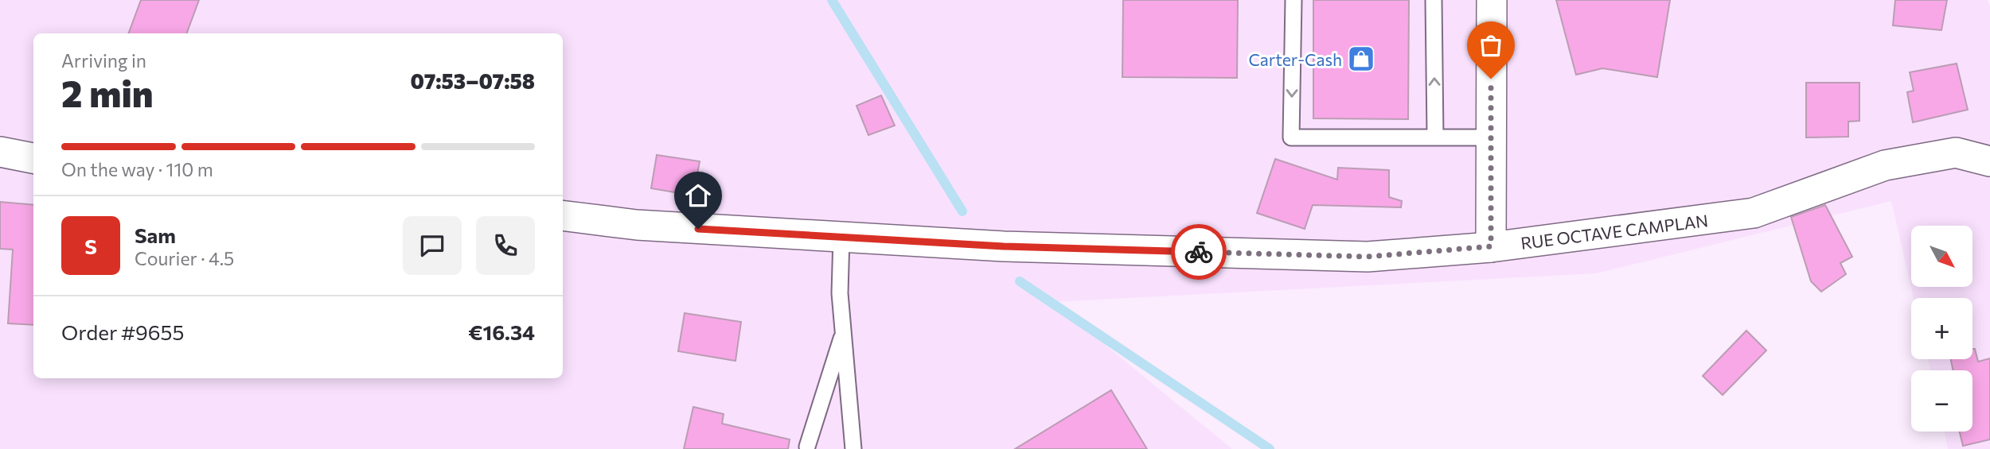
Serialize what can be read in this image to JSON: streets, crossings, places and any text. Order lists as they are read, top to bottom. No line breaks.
{"streets":{"street":["RUE OCTAVE CAMPLAN"]},"places":{"shop":["Carter-Cash"]},"north":"bottom right","page":{"heading":["2 min","Arriving in","07:53–07:58"],"panel":["Sam","Courier · 4.5","Order #9655","€16.34"],"bar":"On the way · 110 m","round":"S","map_buttons":["+","−"]}}
